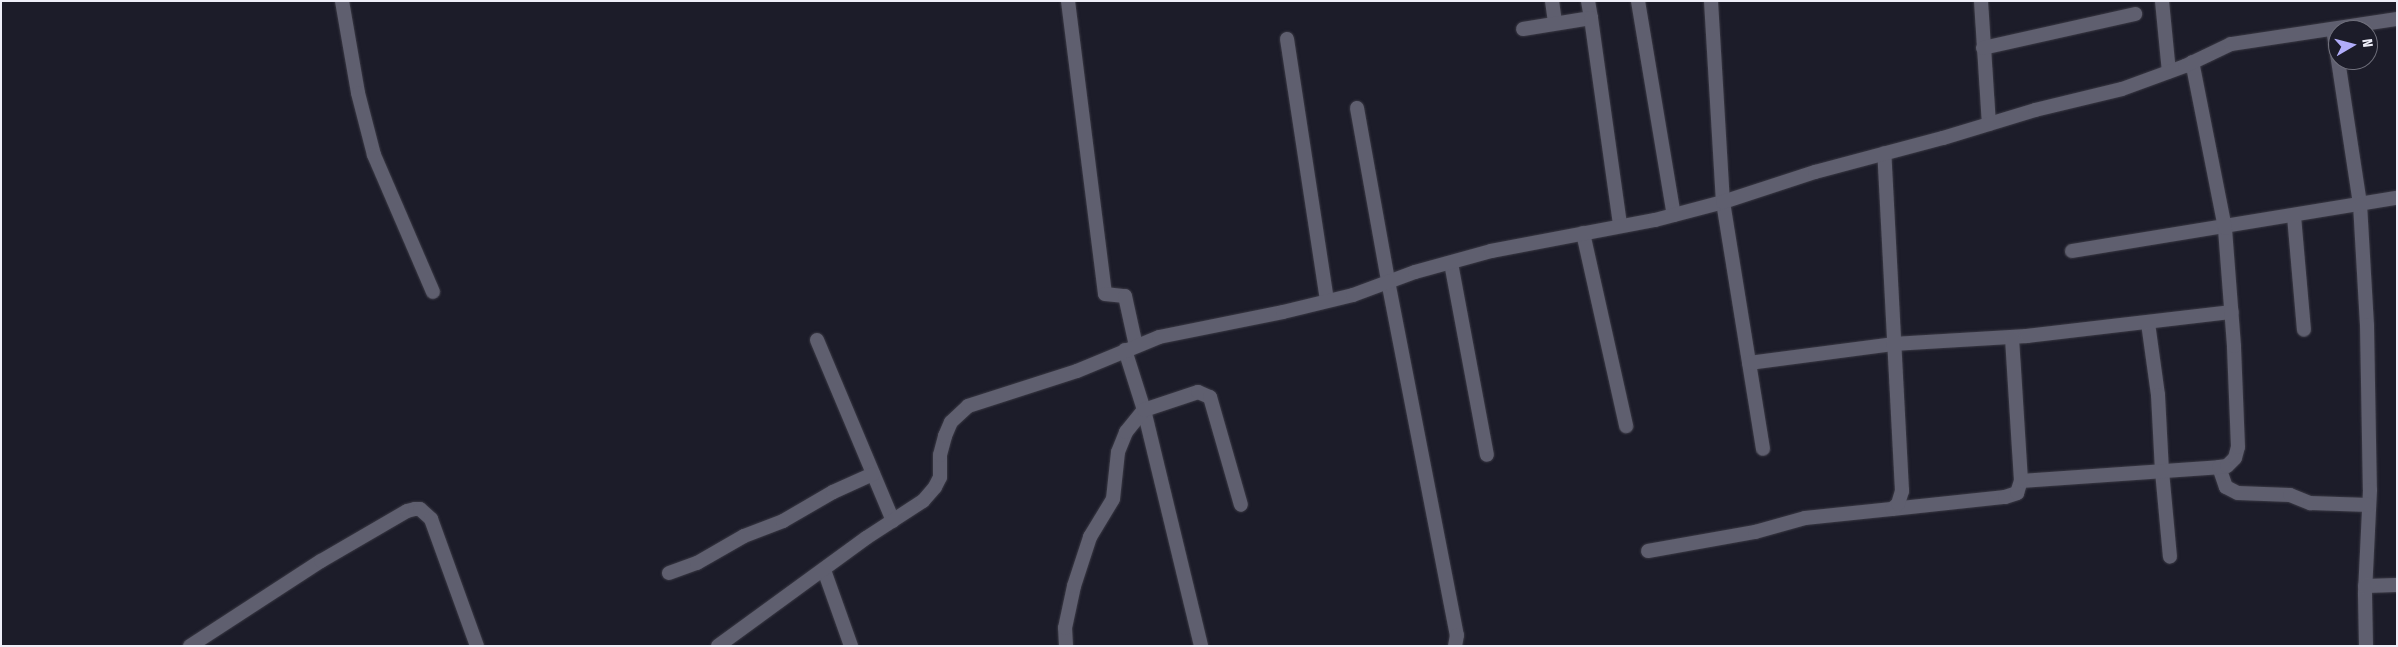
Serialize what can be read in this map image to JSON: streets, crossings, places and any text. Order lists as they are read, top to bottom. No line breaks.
{"north":"right"}
